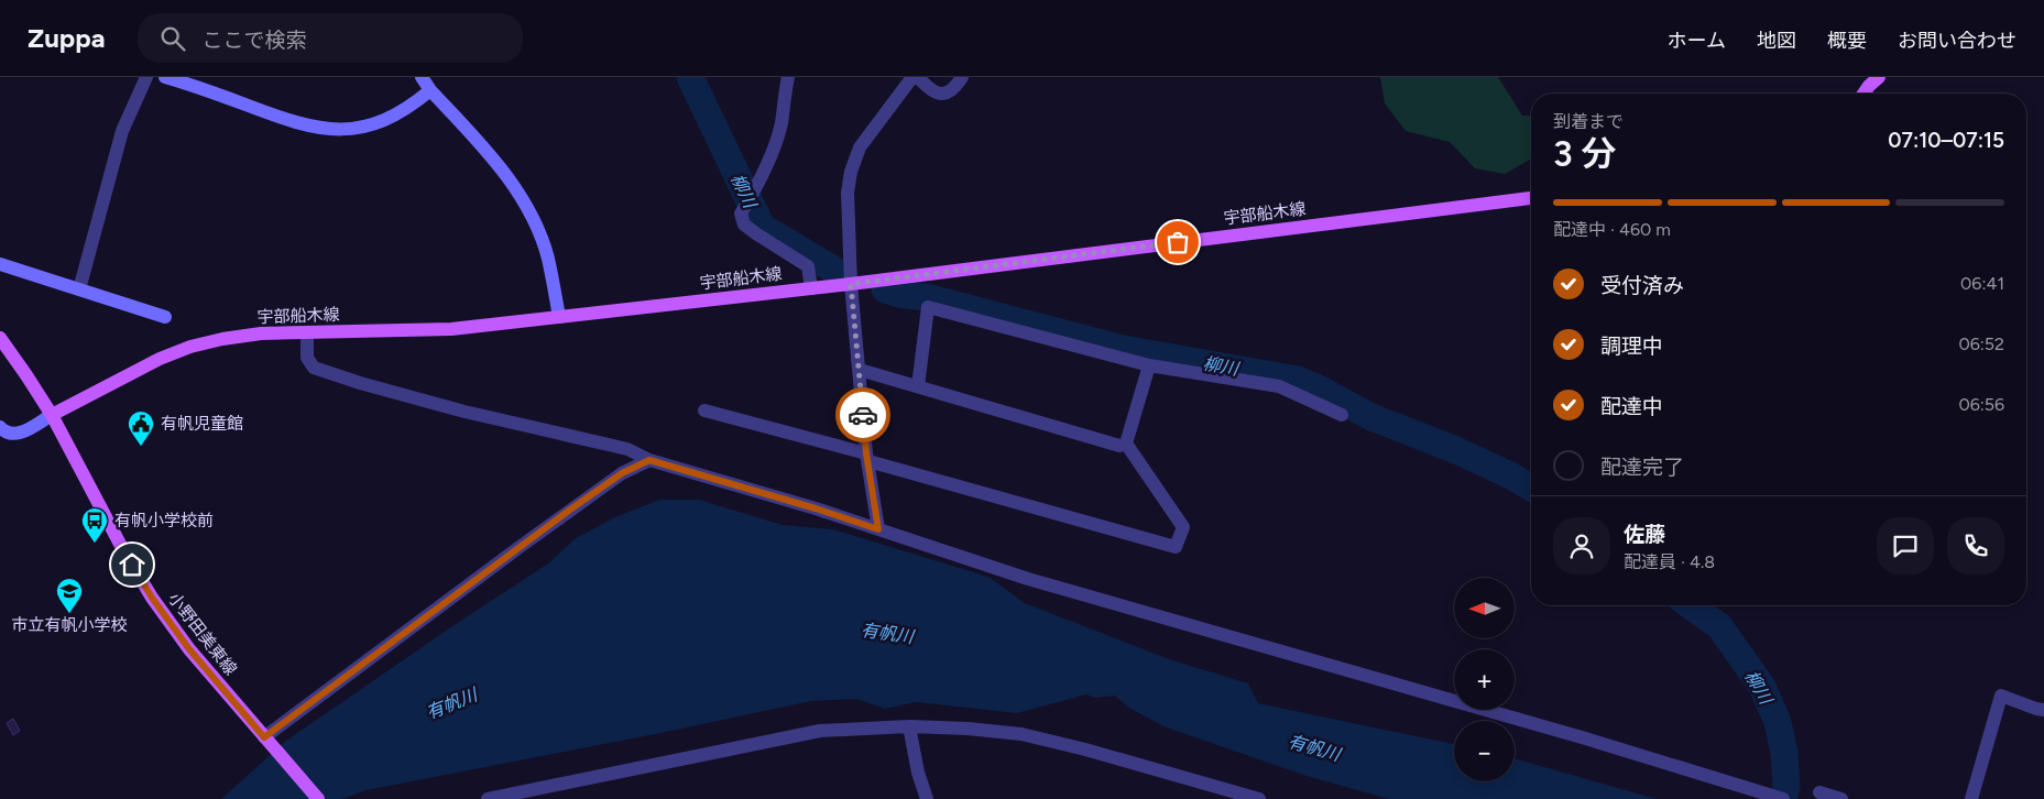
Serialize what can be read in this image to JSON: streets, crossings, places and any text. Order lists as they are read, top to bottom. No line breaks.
{"streets":{"main road":["宇部船木線","小野田美東線"]},"crossings":[["宇部船木線","小野田美東線"]],"water":["柳川","有帆川"],"places":{"public building":["有帆児童館"],"bus stop":["有帆小学校前"],"school or university":["市立有帆小学校"]},"north":"left","page":{"header":"Zuppa","search":"ここで検索","nav":["ホーム","地図","概要","お問い合わせ"],"heading":["3 分","到着まで","07:10–07:15"],"panel":["佐藤","配達員 · 4.8"],"bar":"配達中 · 460 m","list":[["受付済み","06:41"],["調理中","06:52"],["配達中","06:56"],"配達完了"],"map_buttons":["+","−"]}}
